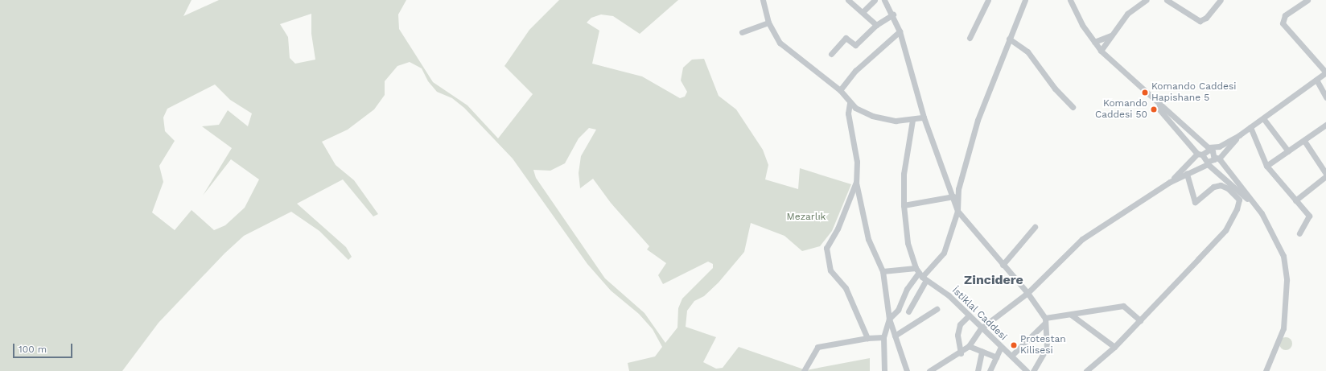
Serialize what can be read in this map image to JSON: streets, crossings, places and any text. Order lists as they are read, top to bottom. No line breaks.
{"streets":{"street":["İstiklal Caddesi"]},"districts":["Zincidere"],"parks":["Mezarlık"],"places":["Komando Caddesi Hapishane 5","Komando Caddesi 50","Protestan Kilisesi"],"scale_bar":"100 m"}
